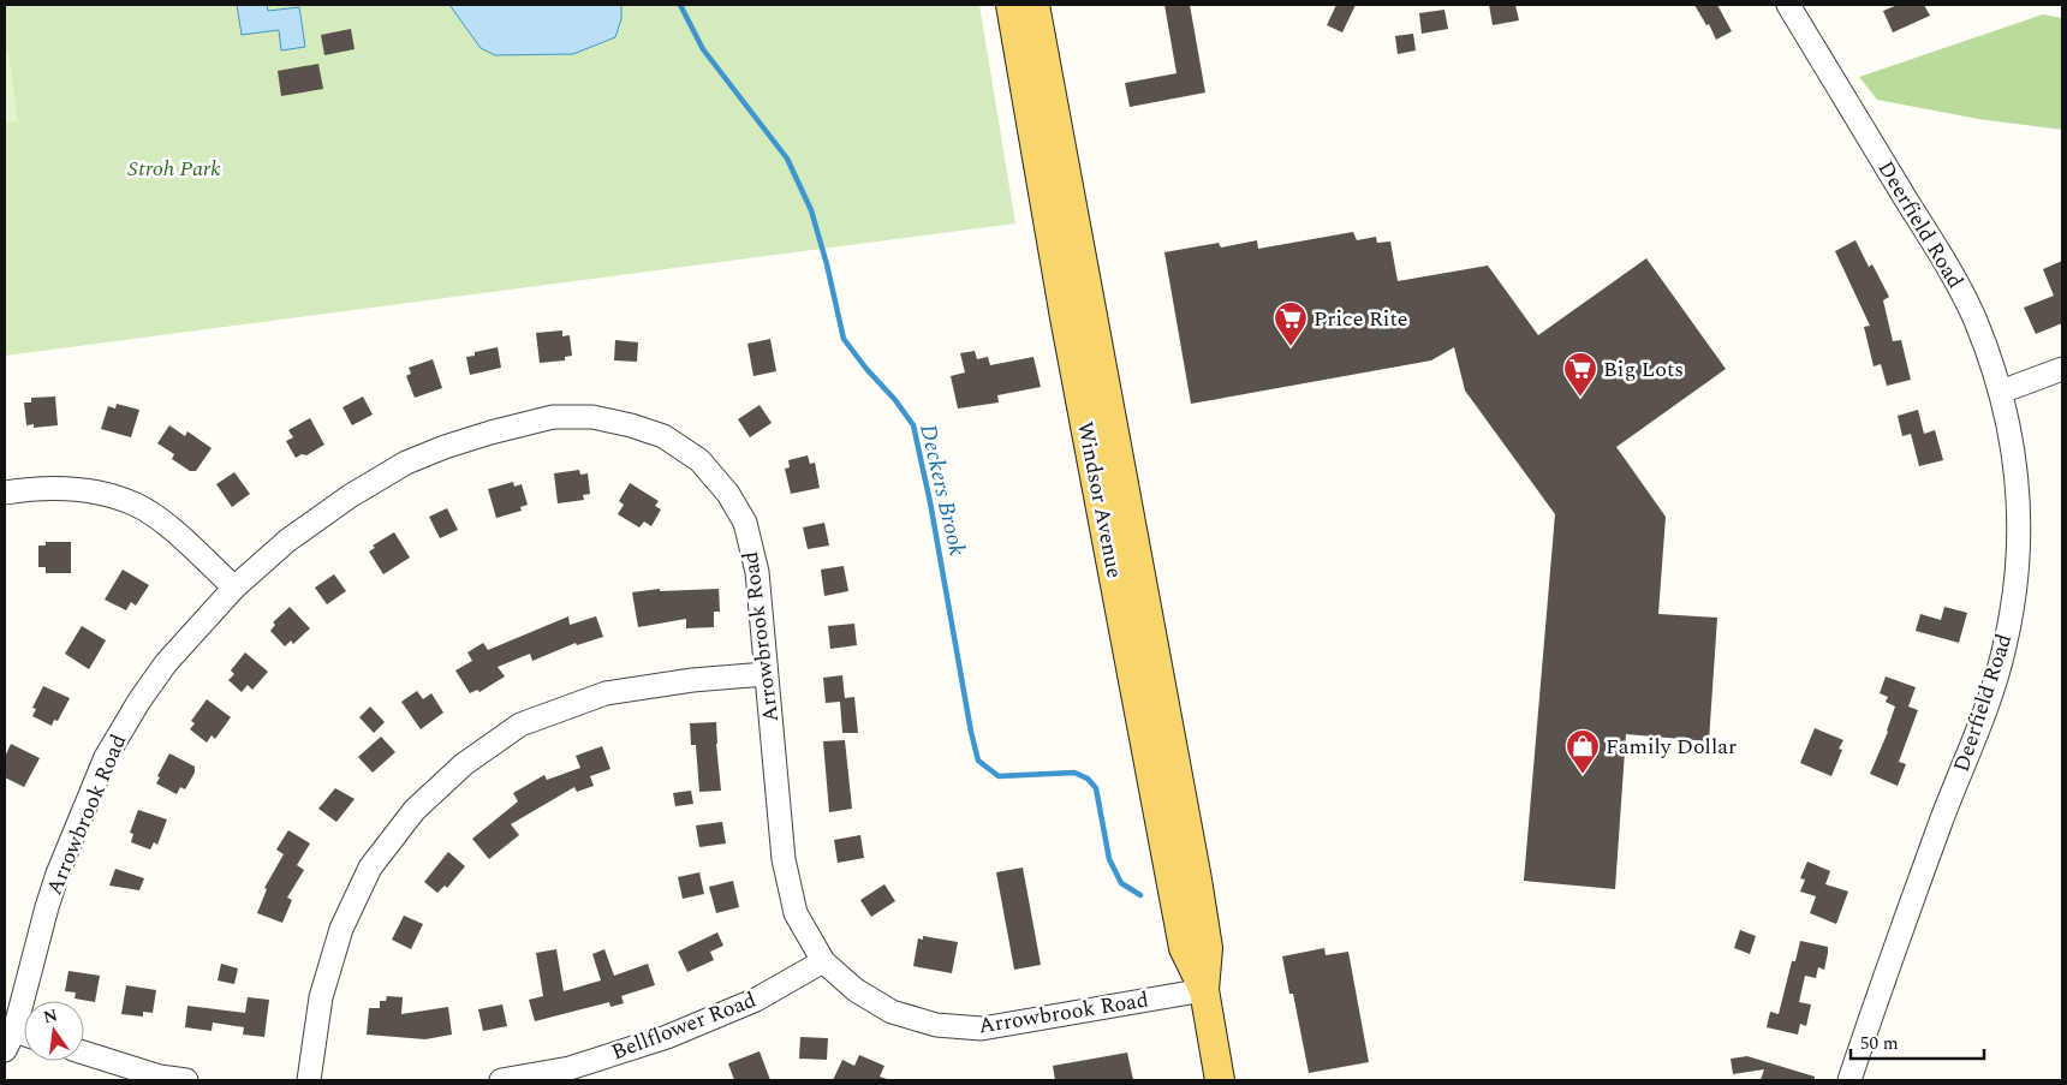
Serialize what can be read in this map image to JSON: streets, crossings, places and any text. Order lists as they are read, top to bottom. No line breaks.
{"streets":{"main road":["Windsor Avenue"],"street":["Deerfield Road","Arrowbrook Road","Bellflower Road"]},"crossings":[["Windsor Avenue","Arrowbrook Road"],["Arrowbrook Road","Bellflower Road"]],"water":["Deckers Brook"],"parks":["Stroh Park"],"places":{"supermarket":["Price Rite","Big Lots"],"shop":["Family Dollar"]},"scale_bar":"50 m","north":"top"}
